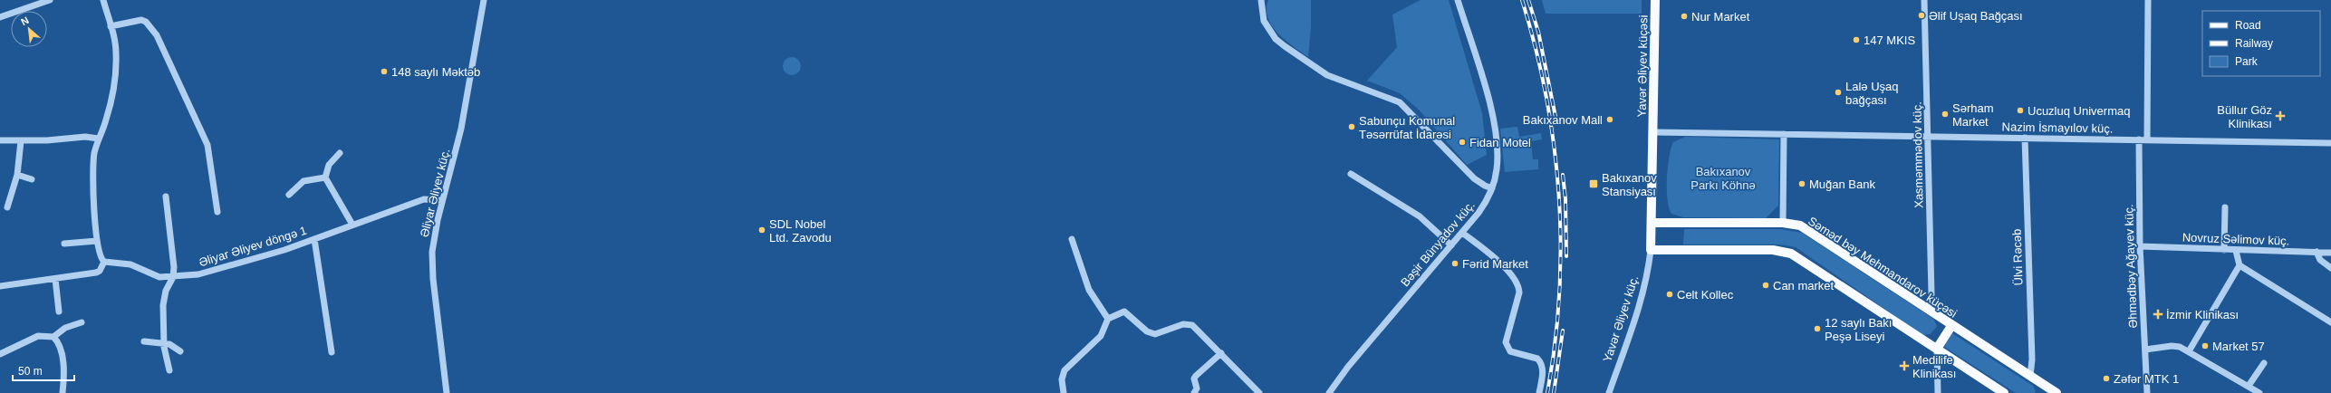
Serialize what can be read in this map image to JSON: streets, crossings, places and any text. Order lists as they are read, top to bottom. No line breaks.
{"streets":{"main road":["Yavər Əliyev küçəsi","Səməd bəy Mehmandarov küçəsi"],"street":["Nazim İsmayılov küç.","Xasməmmədov küç.","Əliyar Əliyev küç.","Novruz Səlimov küç.","Bəşir Bünyadov küç.","Əliyar Əliyev döngə 1","Ülvi Rəcəb","Əhmədbəy Ağayev küç.","Yavər Əliyev küç."]},"crossings":[["Yavər Əliyev küçəsi","Nazim İsmayılov küç."],["Nazim İsmayılov küç.","Xasməmmədov küç."],["Nazim İsmayılov küç.","Ülvi Rəcəb"],["Nazim İsmayılov küç.","Əhmədbəy Ağayev küç."],["Xasməmmədov küç.","Səməd bəy Mehmandarov küçəsi"],["Əliyar Əliyev küç.","Əliyar Əliyev döngə 1"],["Novruz Səlimov küç.","Əhmədbəy Ağayev küç."],["Ülvi Rəcəb","Səməd bəy Mehmandarov küçəsi"]],"parks":["Bakıxanov Parkı Köhnə"],"places":{"other":["Əlif Uşaq Bağçası","Nur Market","147 MKIS","148 saylı Məktəb","Lalə Uşaq bağçası","Ucuzluq Univermaq","Sərham Market","Bakıxanov Mall","Sabunçu Komunal Təsərrüfat İdarəsi","Fidan Motel","Muğan Bank","SDL Nobel Ltd. Zavodu","Fərid Market","Can market","Celt Kollec","12 saylı Bakı Peşə Liseyi","Market 57","Zəfər MTK 1"],"health":["Büllur Göz Klinikası","İzmir Klinikası","Medilife Klinikası"],"transit":["Bakıxanov Stansiyası"]},"legend":["Road","Railway","Park"],"scale_bar":"50 m","north":"top left"}
